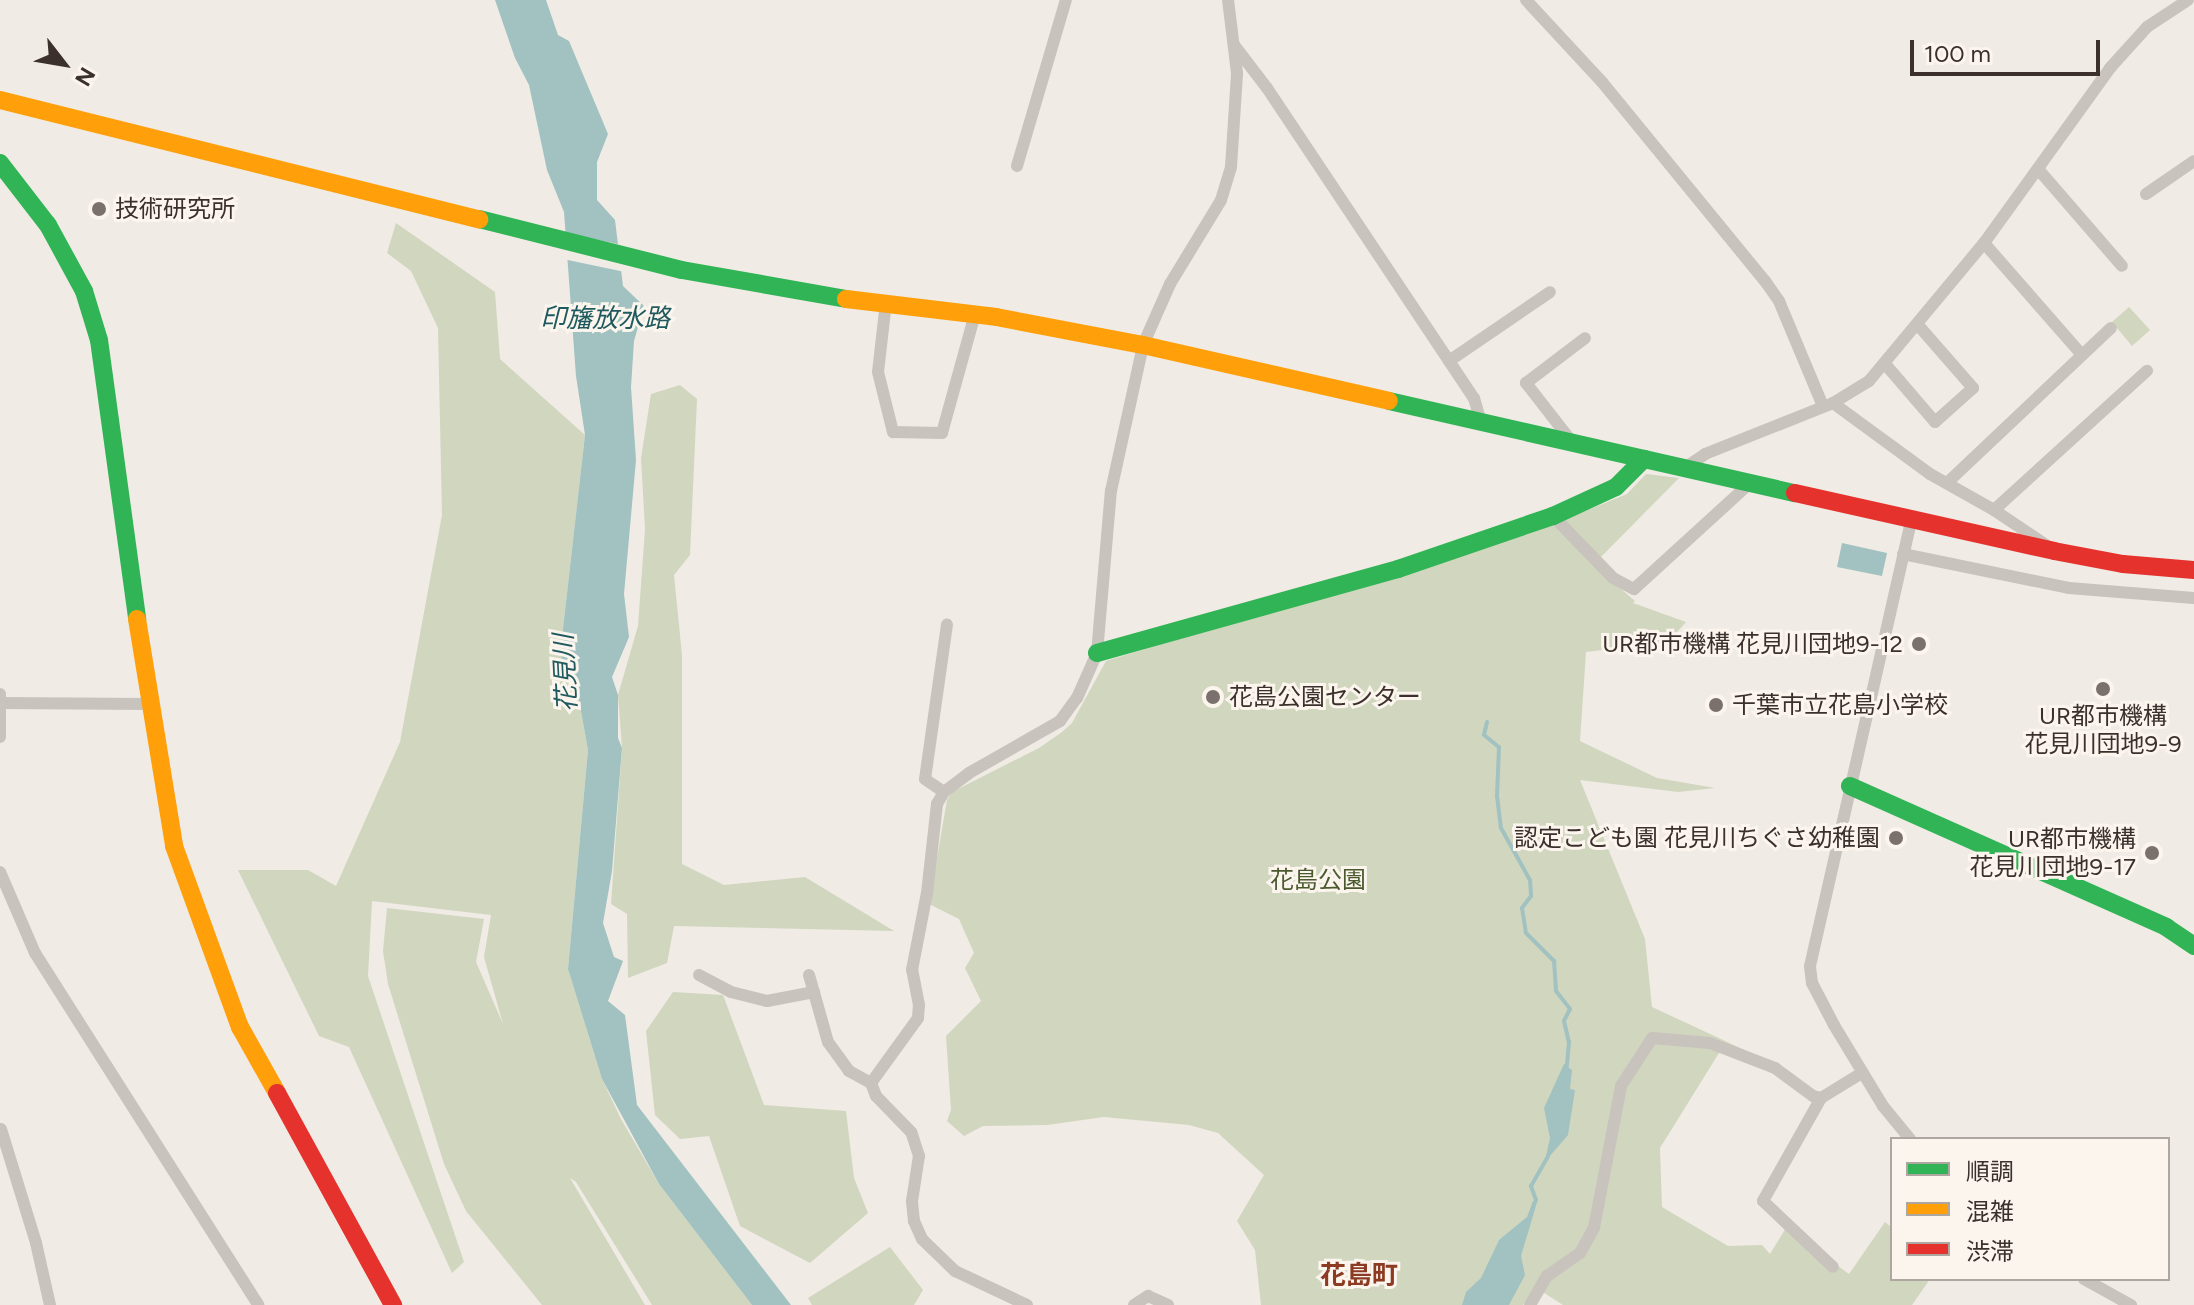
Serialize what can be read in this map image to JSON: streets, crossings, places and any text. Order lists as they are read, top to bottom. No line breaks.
{"districts":["花島町"],"water":["印旛放水路","花見川"],"parks":["花島公園"],"places":["技術研究所","UR都市機構 花見川団地9-12","UR都市機構 花見川団地9-9","花島公園センター","千葉市立花島小学校","認定こども園 花見川ちぐさ幼稚園","UR都市機構 花見川団地9-17"],"legend":["順調","混雑","渋滞"],"scale_bar":"100 m","north":"bottom right"}
